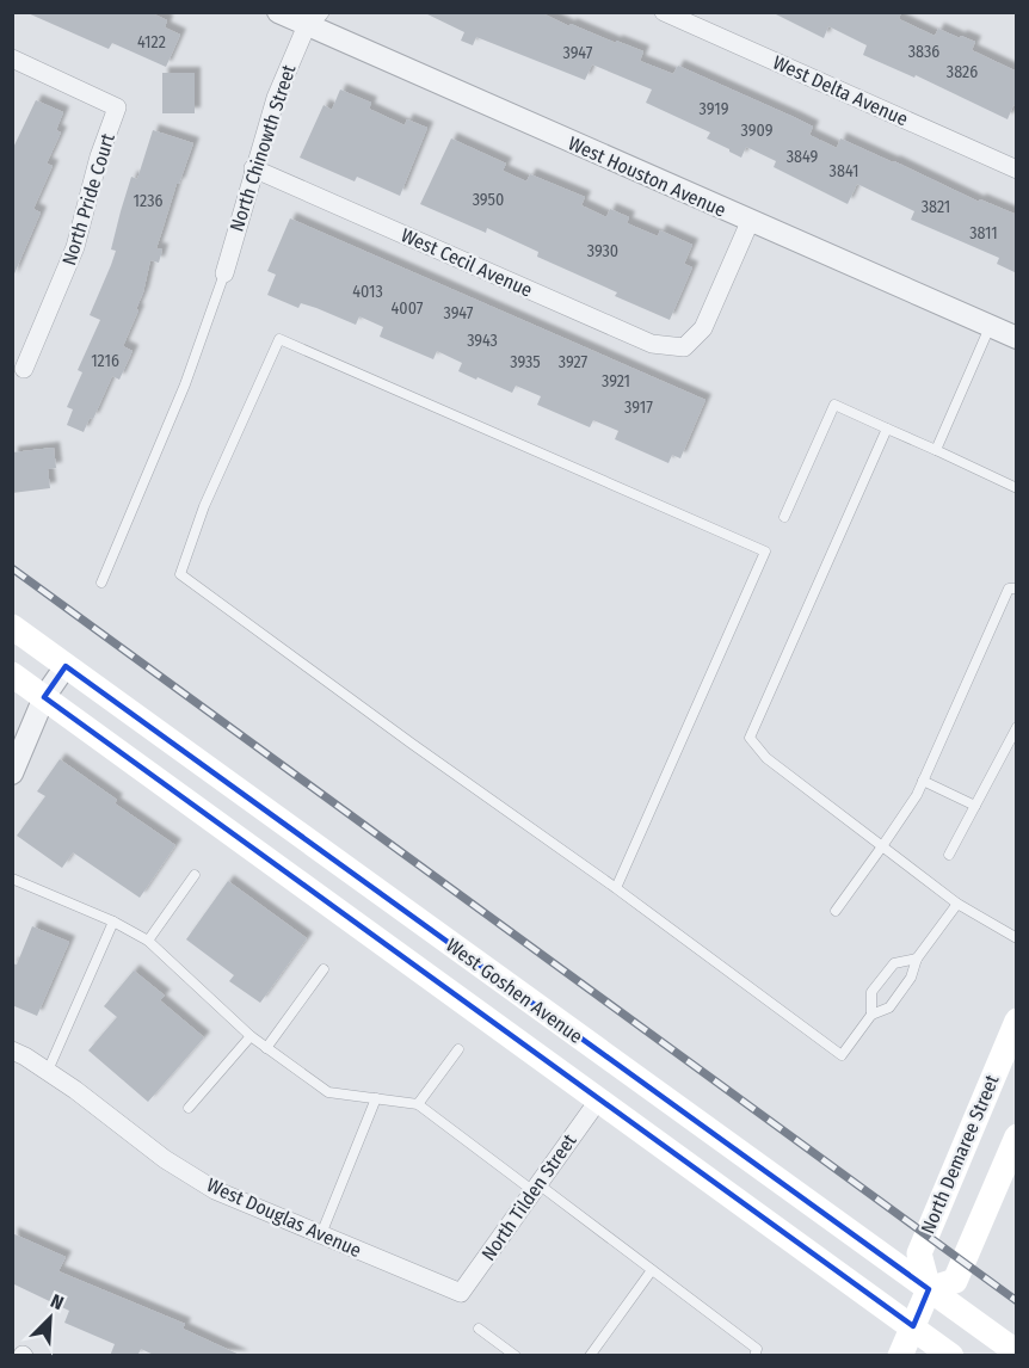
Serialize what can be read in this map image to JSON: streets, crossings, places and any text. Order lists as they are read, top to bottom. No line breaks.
{"streets":{"main road":["West Goshen Avenue","North Demaree Street"],"street":["West Delta Avenue","North Chinowth Street","West Houston Avenue","North Pride Court","West Cecil Avenue","North Tilden Street","West Douglas Avenue"]},"crossings":[["North Chinowth Street","West Houston Avenue"],["North Chinowth Street","West Cecil Avenue"],["West Houston Avenue","West Cecil Avenue"],["West Goshen Avenue","North Demaree Street"],["West Goshen Avenue","North Tilden Street"],["North Tilden Street","West Douglas Avenue"]],"house_numbers":["4122","3836","3947","3826","3919","3909","3849","3841","3950","1236","3821","3811","3930","4013","4007","3947","3943","1216","3935","3927","3921","3917"],"north":"top right"}
